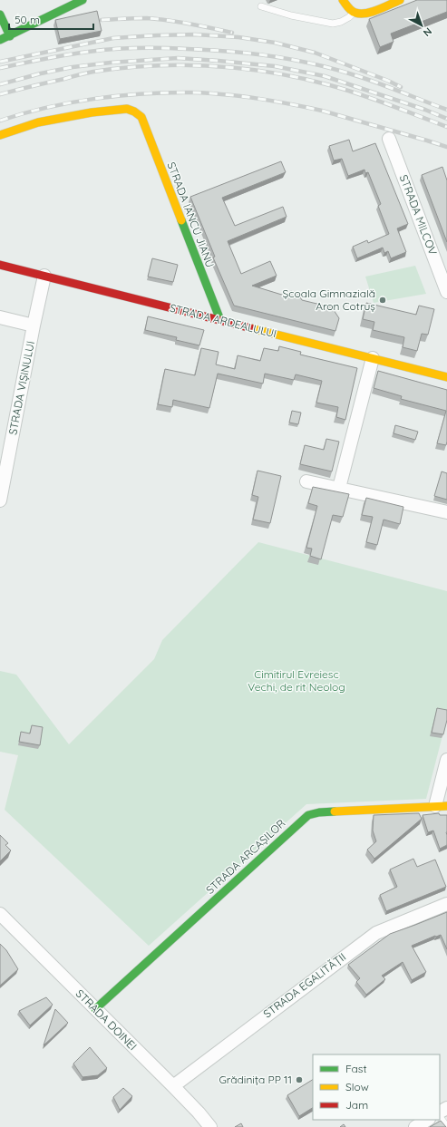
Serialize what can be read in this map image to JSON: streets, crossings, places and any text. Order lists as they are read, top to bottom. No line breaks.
{"streets":{"street":["STRADA IANCU JIANU","STRADA MILCOV","STRADA ARDEALULUI","STRADA VIȘINULUI","STRADA ARCAȘILOR","STRADA EGALITĂȚII","STRADA DOINEI"]},"crossings":[["STRADA IANCU JIANU","STRADA ARDEALULUI"],["STRADA ARDEALULUI","STRADA VIȘINULUI"],["STRADA ARCAȘILOR","STRADA DOINEI"],["STRADA EGALITĂȚII","STRADA DOINEI"]],"parks":["Cimitirul Evreiesc Vechi, de rit Neolog"],"places":["Școala Gimnazială Aron Cotruș","Grădinița PP 11"],"legend":["Fast","Slow","Jam"],"scale_bar":"50 m","north":"bottom right"}
